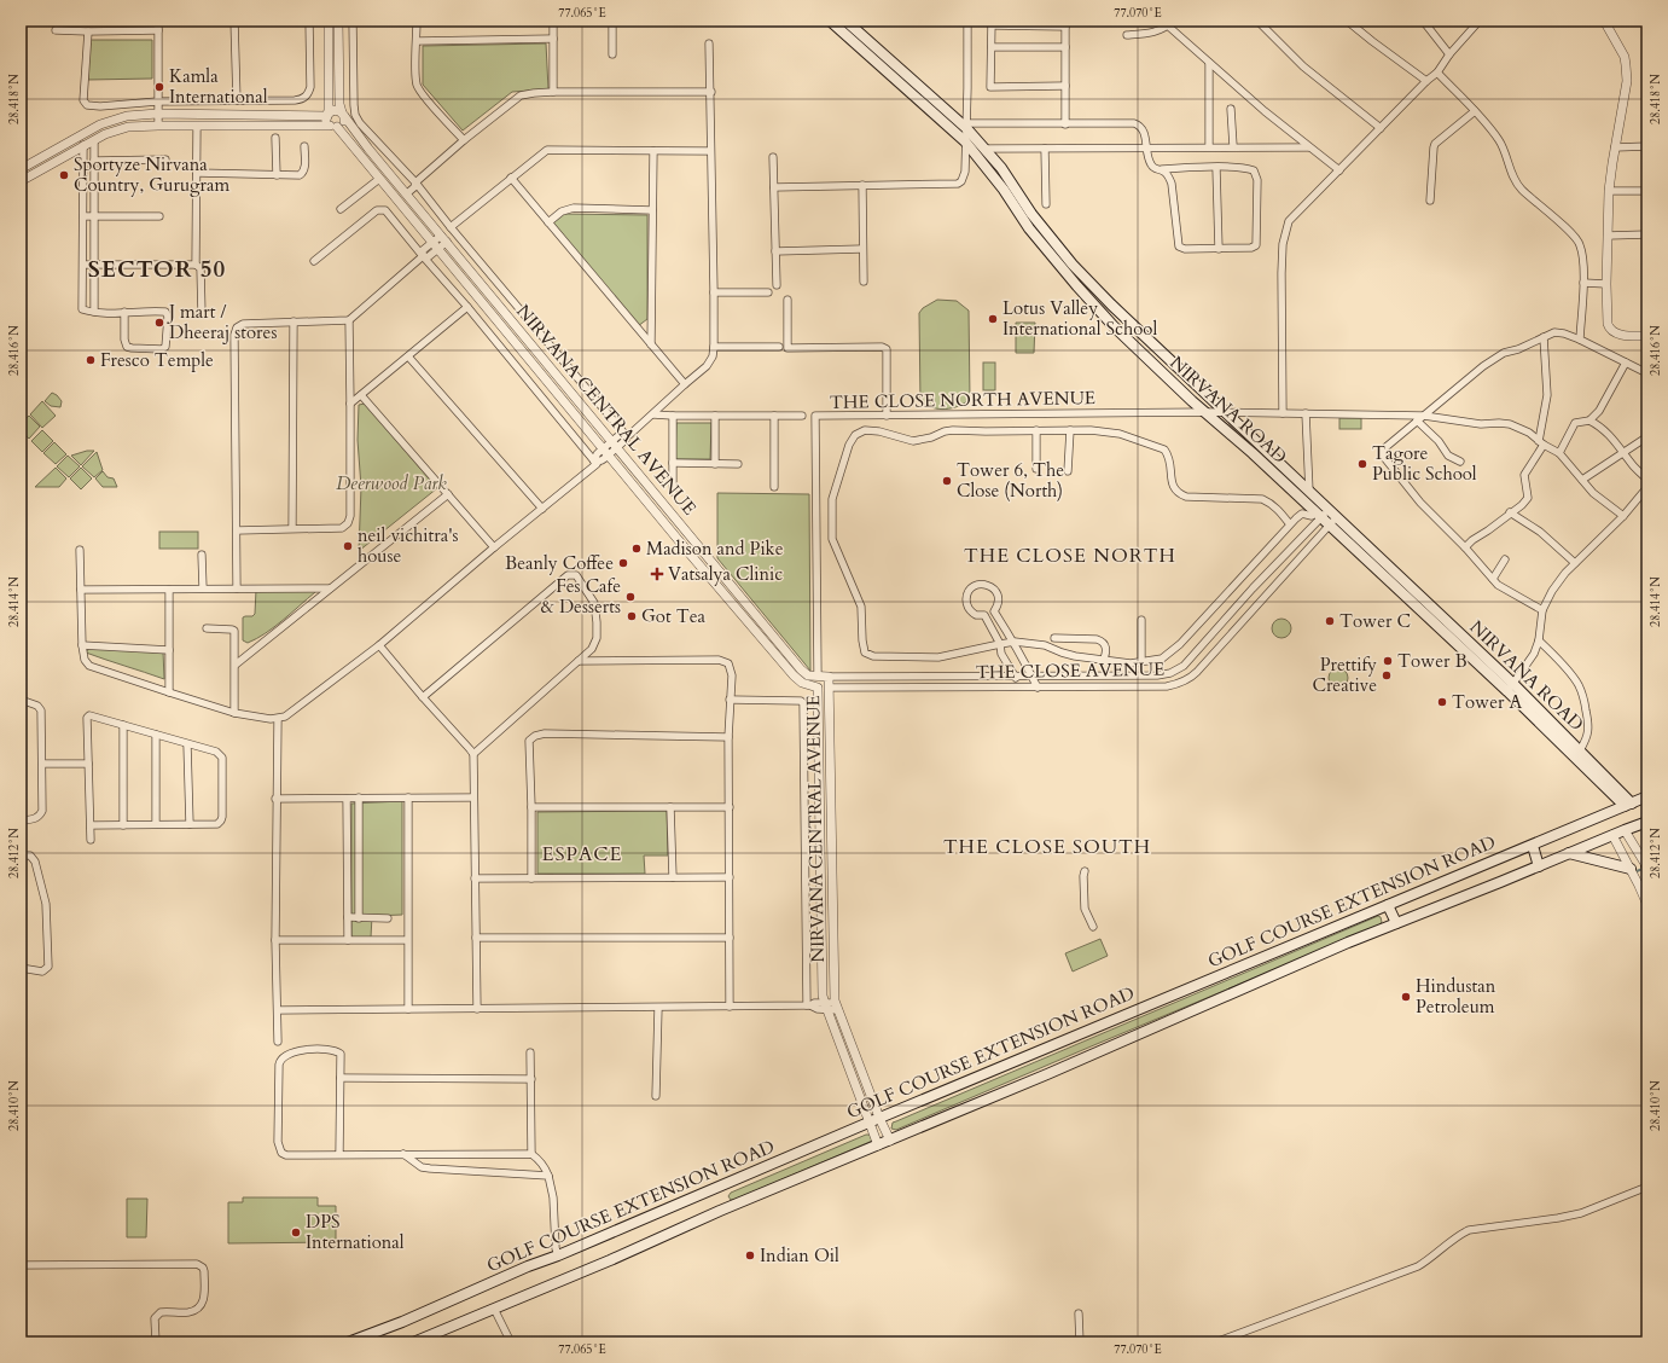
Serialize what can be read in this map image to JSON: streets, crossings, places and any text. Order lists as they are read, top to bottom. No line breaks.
{"streets":{"main road":["NIRVANA ROAD","GOLF COURSE EXTENSION ROAD"],"street":["THE CLOSE NORTH AVENUE","NIRVANA CENTRAL AVENUE","THE CLOSE AVENUE"]},"crossings":[["THE CLOSE NORTH AVENUE","NIRVANA CENTRAL AVENUE"],["THE CLOSE NORTH AVENUE","NIRVANA ROAD"],["NIRVANA CENTRAL AVENUE","THE CLOSE AVENUE"],["NIRVANA CENTRAL AVENUE","GOLF COURSE EXTENSION ROAD"],["NIRVANA ROAD","THE CLOSE AVENUE"],["NIRVANA ROAD","GOLF COURSE EXTENSION ROAD"]],"districts":["SECTOR 50","THE CLOSE NORTH","THE CLOSE SOUTH","ESPACE"],"parks":["Deerwood Park"],"places":{"other":["Kamla International","Sportyze Nirvana Country, Gurugram","Lotus Valley International School","J mart / Dheeraj stores","Fresco Temple","Tagore Public School","Tower 6, The Close (North)","neil vichitra's house","Madison and Pike","Beanly Coffee","Fes Cafe & Desserts","Got Tea","Tower C","Tower B","Prettify Creative","Tower A","Hindustan Petroleum","DPS International","Indian Oil"],"health":["Vatsalya Clinic"]},"coordinates":["77.065°E","77.070°E","28.418°N","28.416°N","28.414°N","28.412°N","28.410°N"]}
